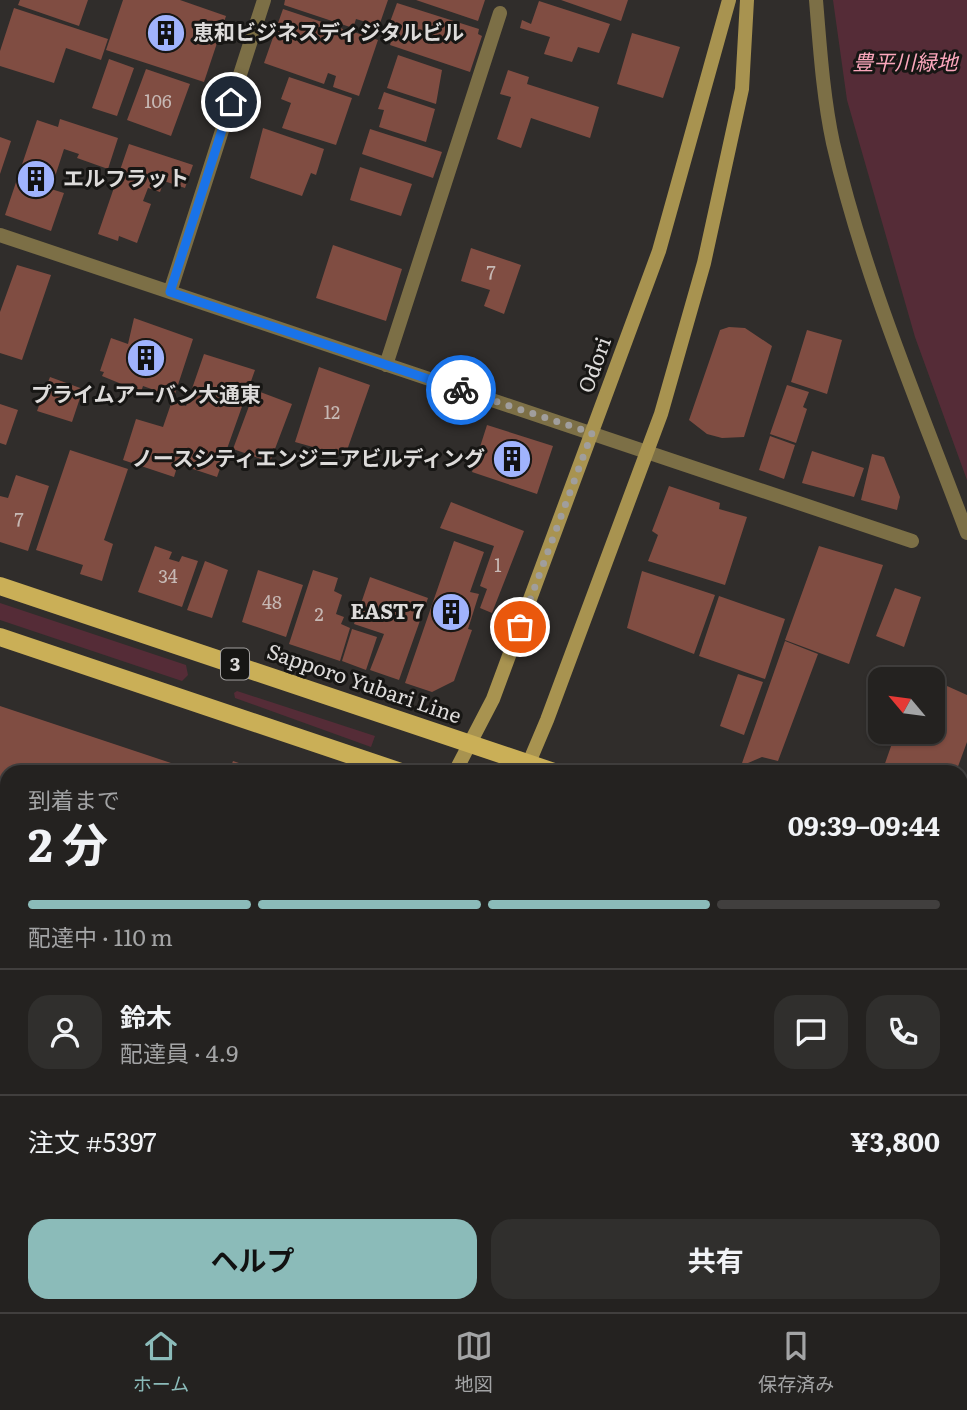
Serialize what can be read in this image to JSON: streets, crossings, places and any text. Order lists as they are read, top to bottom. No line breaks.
{"streets":{"main road":["3","Sapporo Yubari Line"],"street":["Odori"]},"crossings":[["Odori","Sapporo Yubari Line"]],"parks":["豊平川緑地"],"places":{"building":["恵和ビジネスディジタルビル","エルフラット","プライムアーバン大通東","ノースシティエンジニアビルディング","EAST 7"]},"house_numbers":["106","7","12","7","1","34","48","2"],"north":"top left","page":{"heading":["2 分","到着まで","09:39–09:44"],"panel":["鈴木","配達員 · 4.9","注文 #5397","¥3,800"],"bar":"配達中 · 110 m","buttons":["ヘルプ","共有"],"tabs":["ホーム","地図","保存済み"]}}
